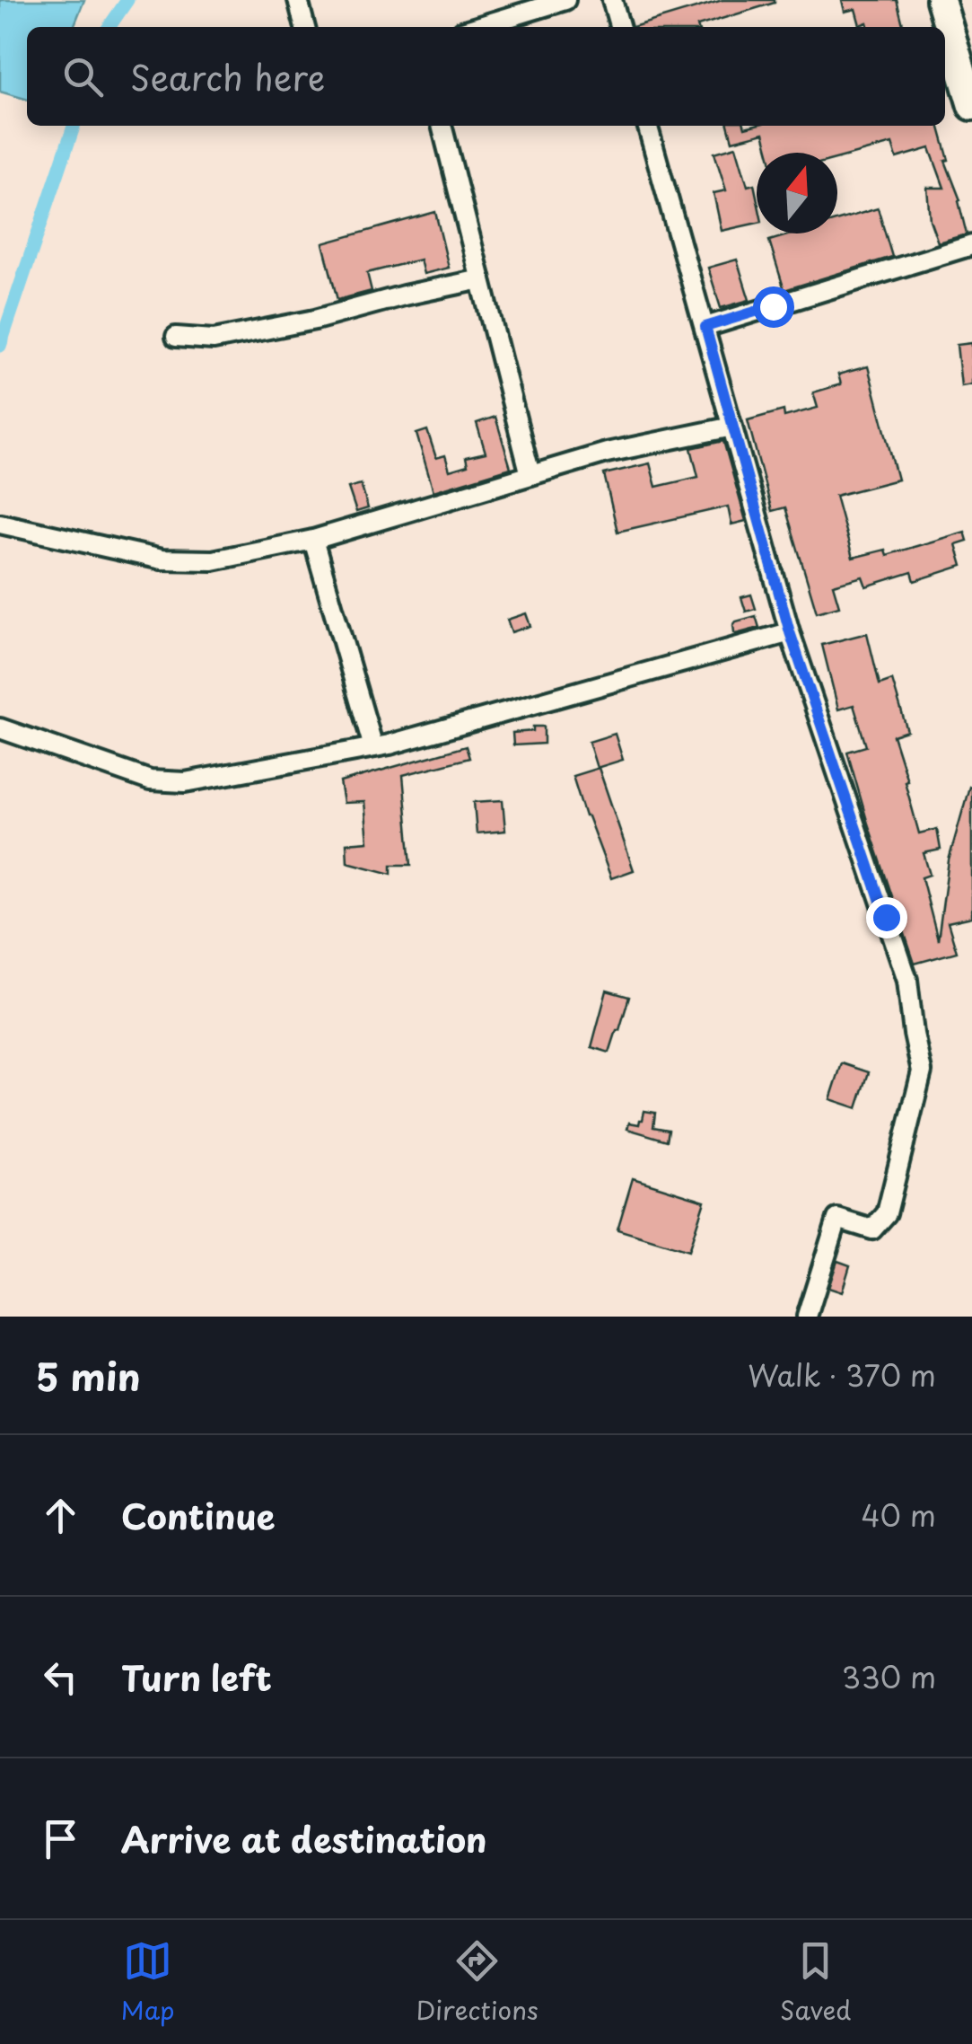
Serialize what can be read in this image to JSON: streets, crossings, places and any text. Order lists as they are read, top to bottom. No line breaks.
{"north":"top","page":{"search":"Search here","heading":["5 min","Walk · 370 m"],"list":[["Continue","40 m"],["Turn left","330 m"],"Arrive at destination"],"nav":["Map","Directions","Saved"]}}
